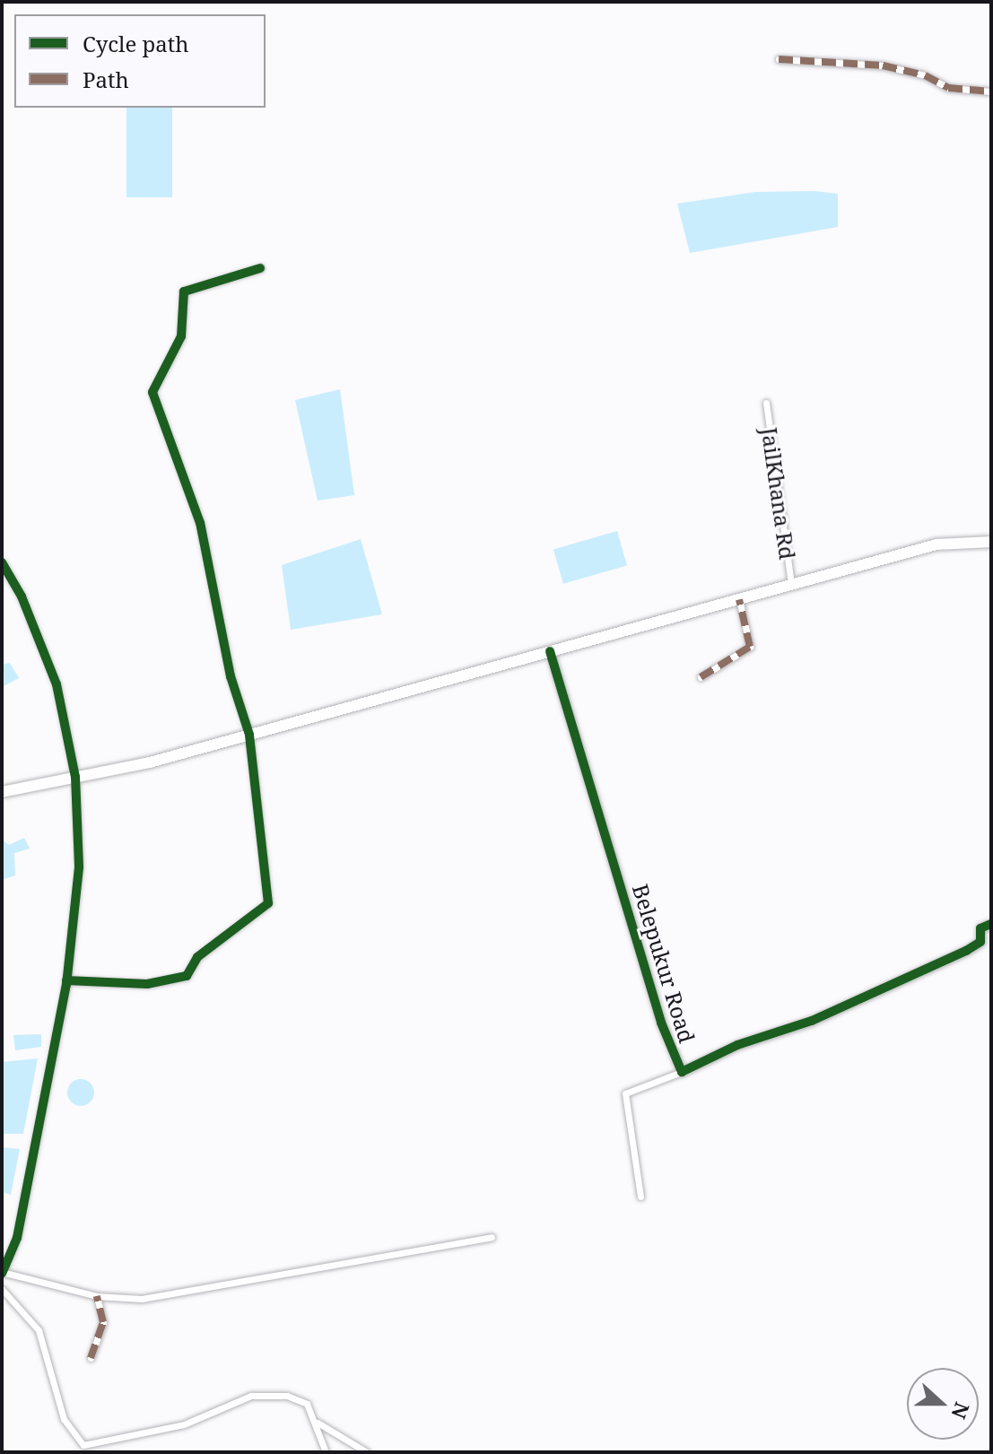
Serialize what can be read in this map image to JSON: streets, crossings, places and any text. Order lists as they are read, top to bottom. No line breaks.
{"streets":{"street":["JailKhana Rd","Belepukur Road"]},"legend":["Cycle path","Path"],"north":"right"}
